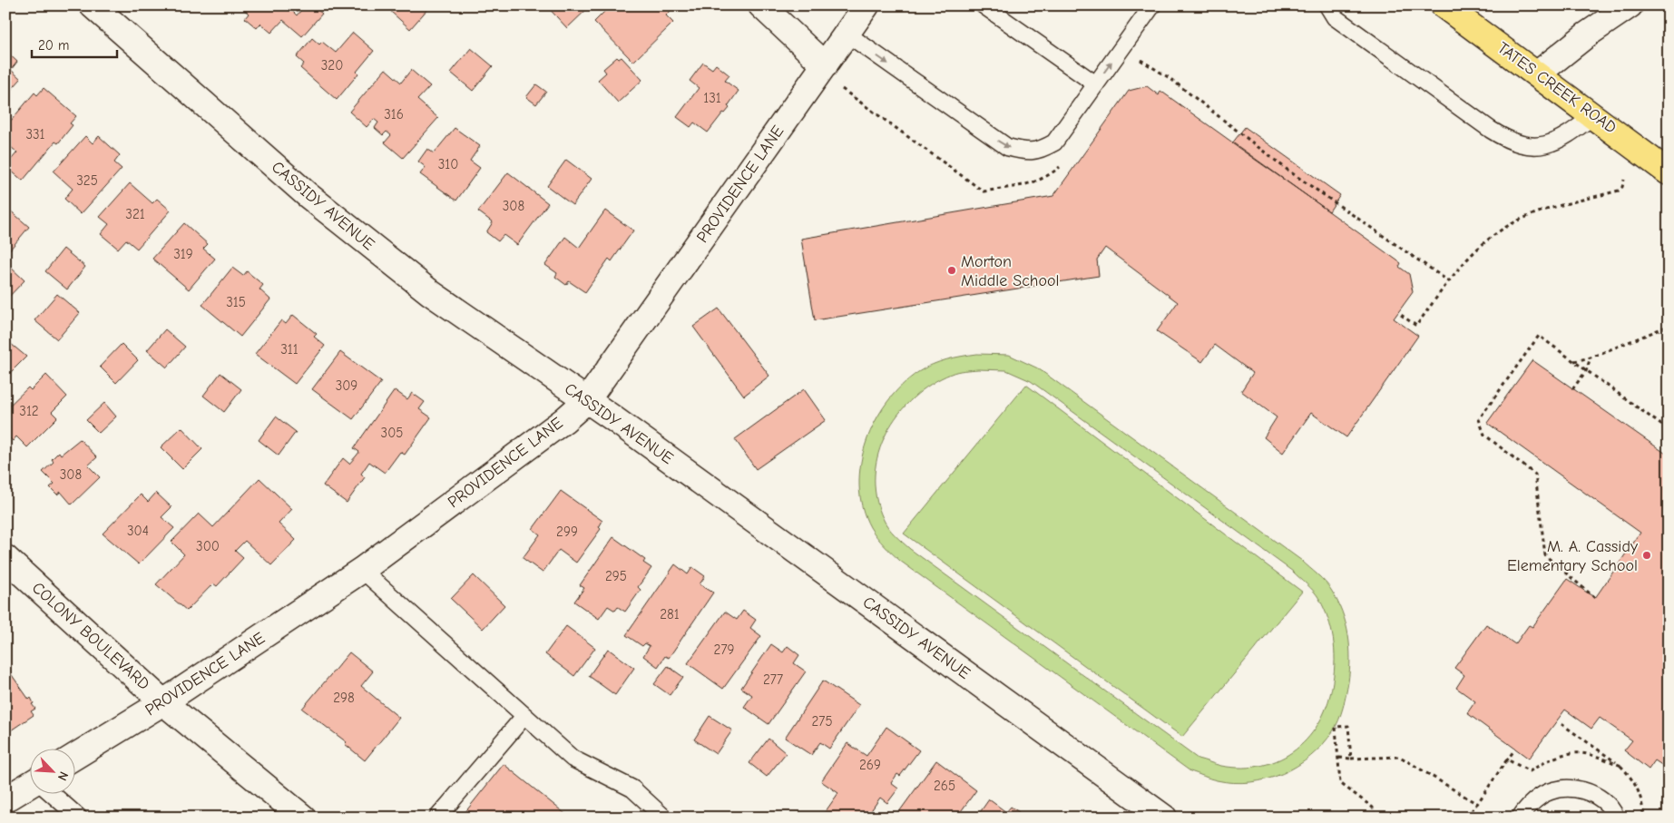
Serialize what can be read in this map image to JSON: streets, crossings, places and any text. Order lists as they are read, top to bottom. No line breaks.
{"streets":{"main road":["TATES CREEK ROAD"],"street":["PROVIDENCE LANE","CASSIDY AVENUE","COLONY BOULEVARD"]},"crossings":[["PROVIDENCE LANE","CASSIDY AVENUE"],["PROVIDENCE LANE","COLONY BOULEVARD"]],"places":["Morton Middle School","M. A. Cassidy Elementary School"],"house_numbers":["320","131","316","331","310","325","308","321","319","315","311","309","312","305","308","304","299","300","295","281","279","277","298","275","269","265"],"scale_bar":"20 m","north":"bottom right"}
